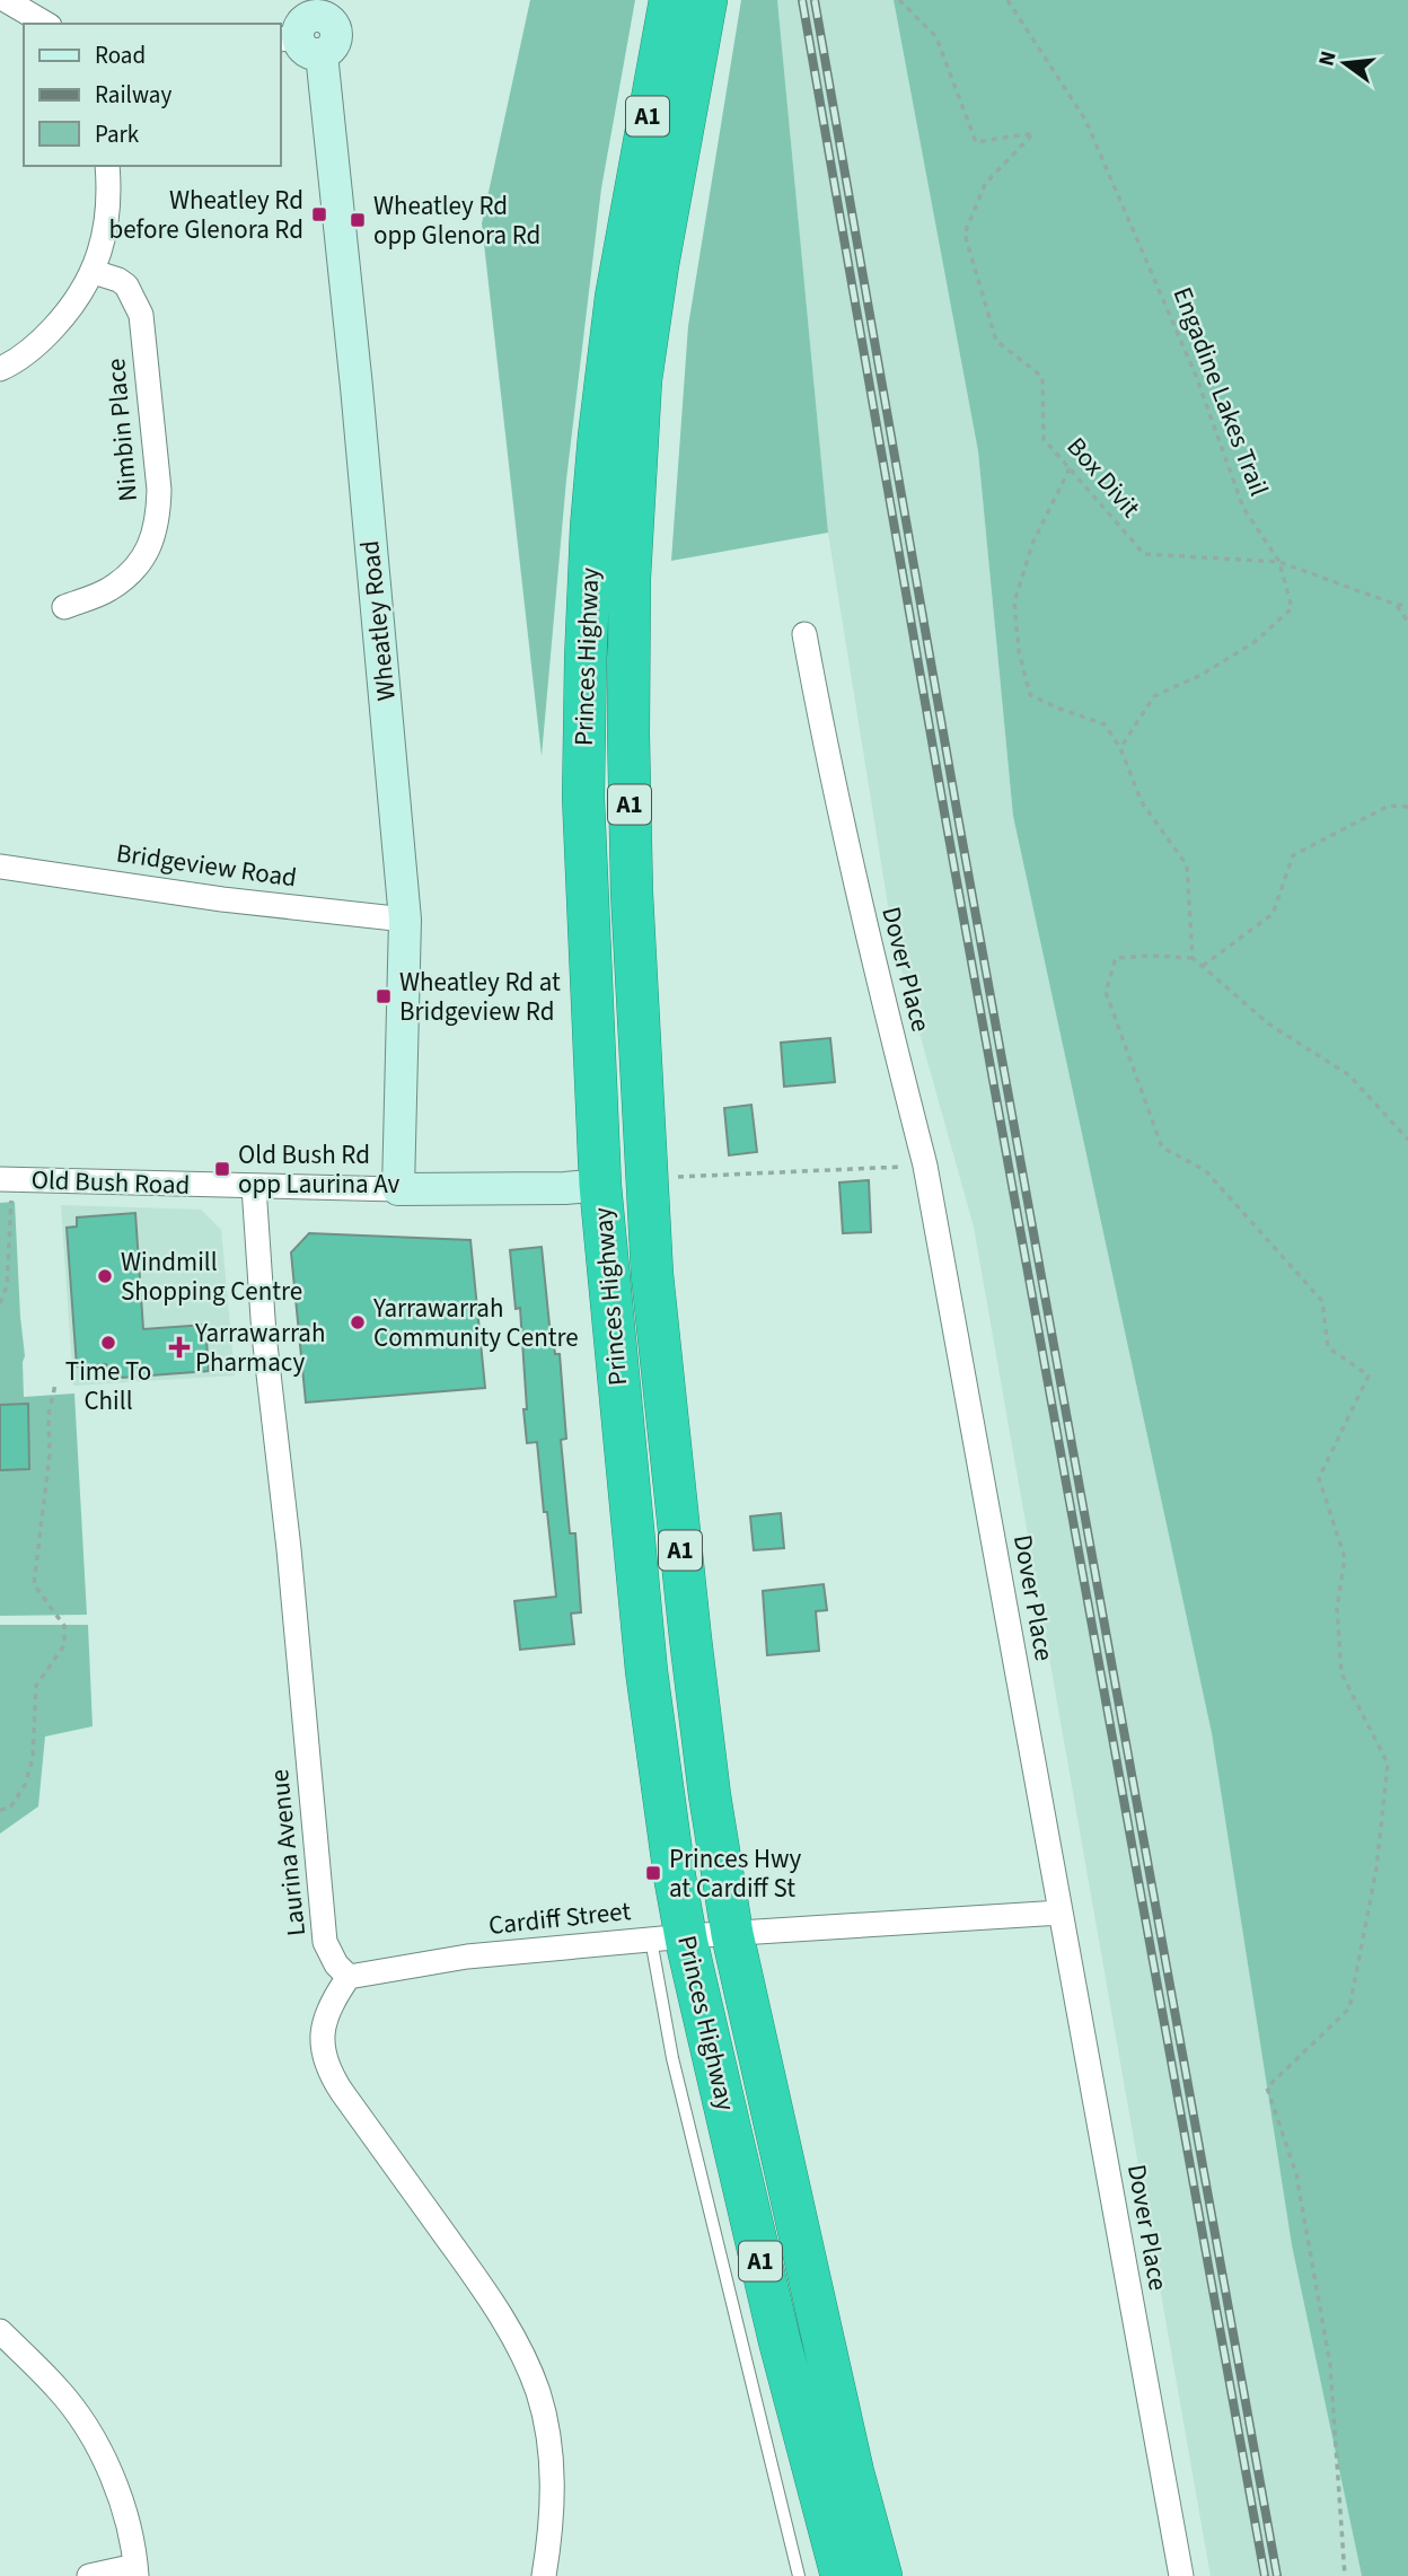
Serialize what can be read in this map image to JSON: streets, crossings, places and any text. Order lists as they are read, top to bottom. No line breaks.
{"streets":{"highway":["A1","Princes Highway"],"street":["Nimbin Place","Wheatley Road","Bridgeview Road","Dover Place","Old Bush Road","Laurina Avenue","Cardiff Street"],"path":["Engadine Lakes Trail","Box Divit"]},"crossings":[["Engadine Lakes Trail","Box Divit"],["Wheatley Road","Bridgeview Road"],["Wheatley Road","Old Bush Road"],["Princes Highway","Old Bush Road"],["Princes Highway","Cardiff Street"],["Dover Place","Cardiff Street"],["Old Bush Road","Laurina Avenue"],["Laurina Avenue","Cardiff Street"]],"places":{"transit":["Wheatley Rd before Glenora Rd","Wheatley Rd opp Glenora Rd","Wheatley Rd at Bridgeview Rd","Old Bush Rd opp Laurina Av","Princes Hwy at Cardiff St"],"other":["Windmill Shopping Centre","Yarrawarrah Community Centre","Time To Chill"],"health":["Yarrawarrah Pharmacy"]},"legend":["Road","Railway","Park"],"north":"left"}
